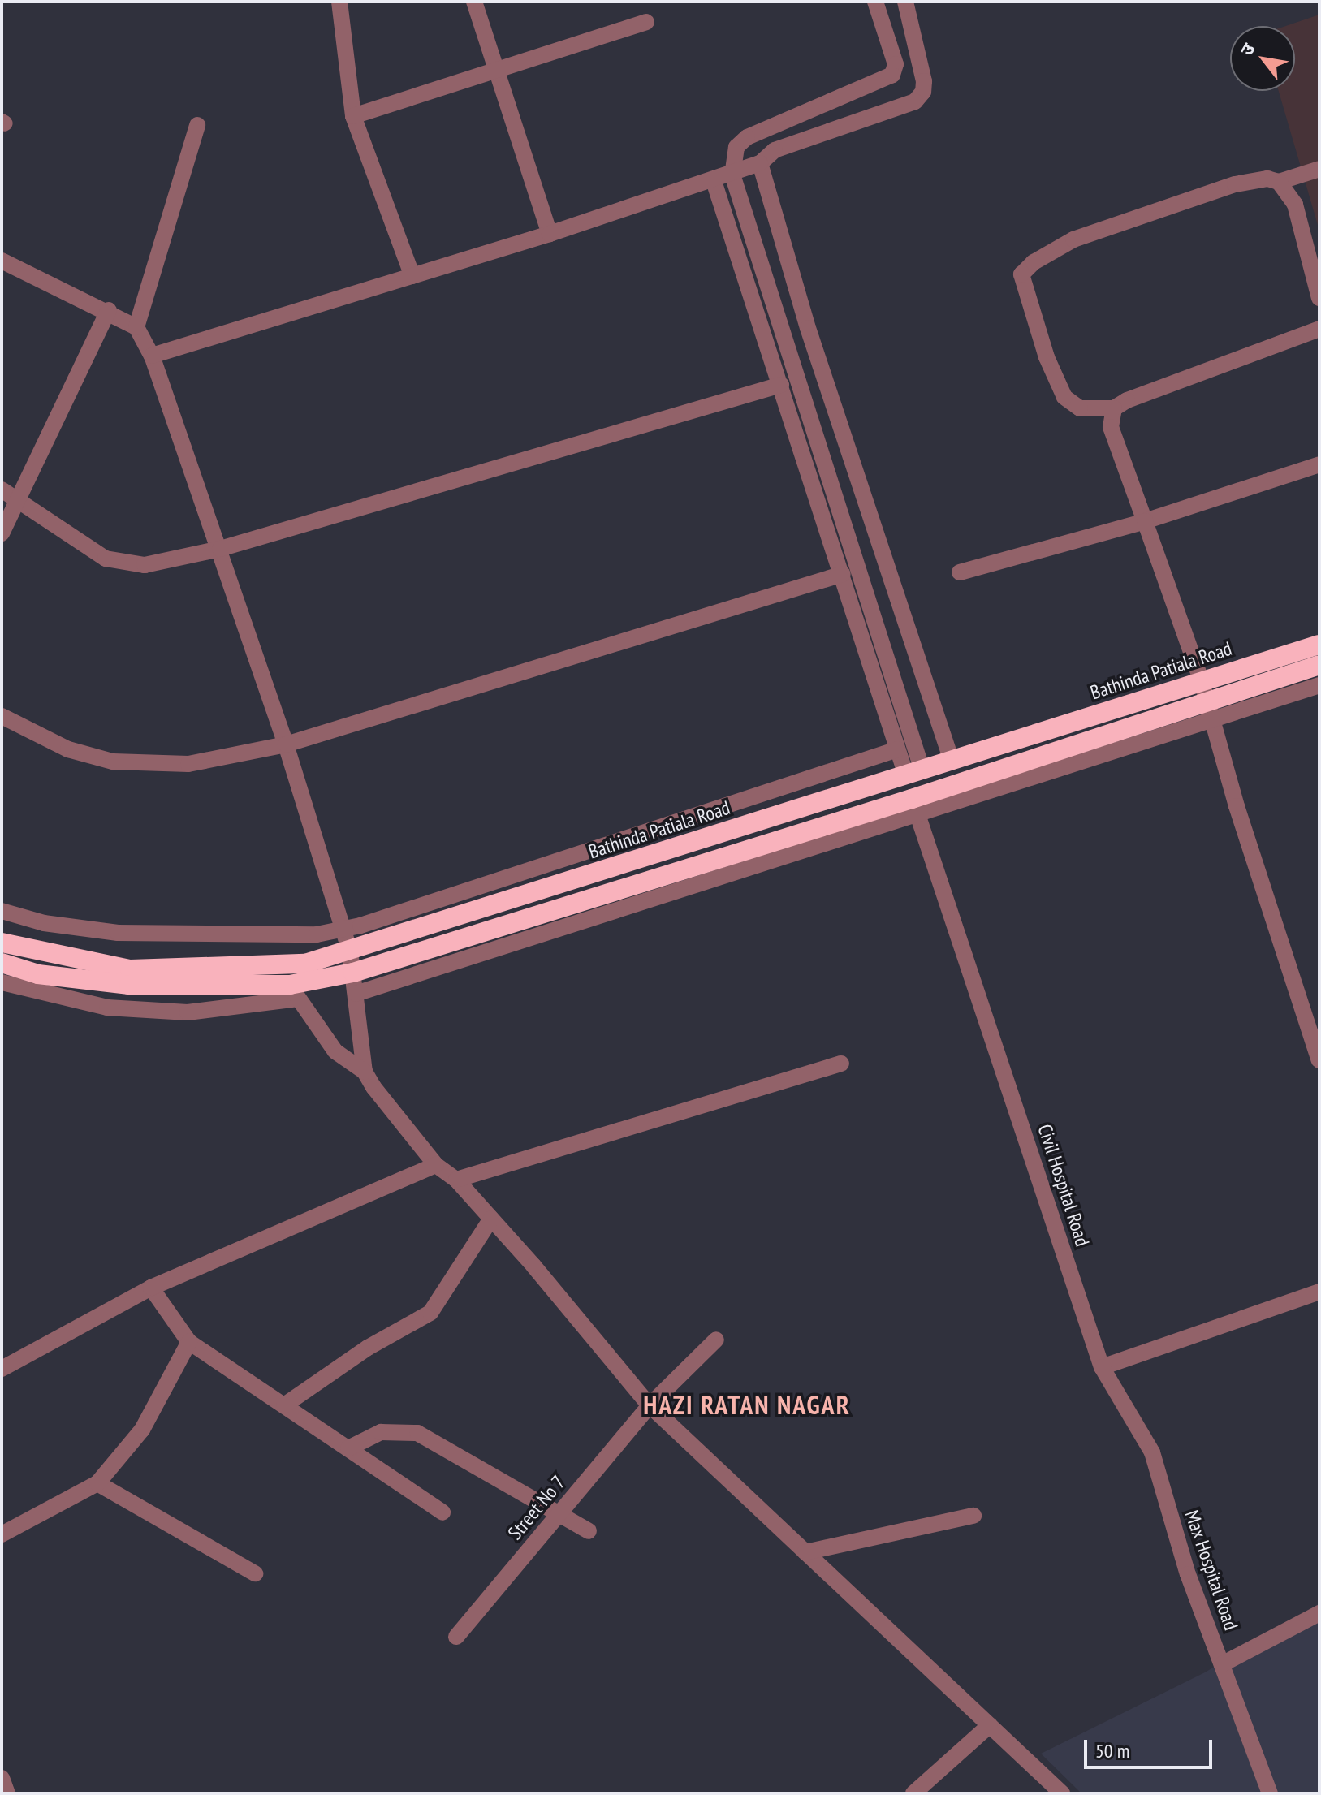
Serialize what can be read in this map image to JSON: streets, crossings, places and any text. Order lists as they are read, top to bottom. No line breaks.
{"streets":{"highway":["Bathinda Patiala Road"],"street":["Civil Hospital Road","Street No 7","Max Hospital Road"]},"crossings":[["Civil Hospital Road","Max Hospital Road"]],"districts":["HAZI RATAN NAGAR"],"scale_bar":"50 m","north":"top left"}
